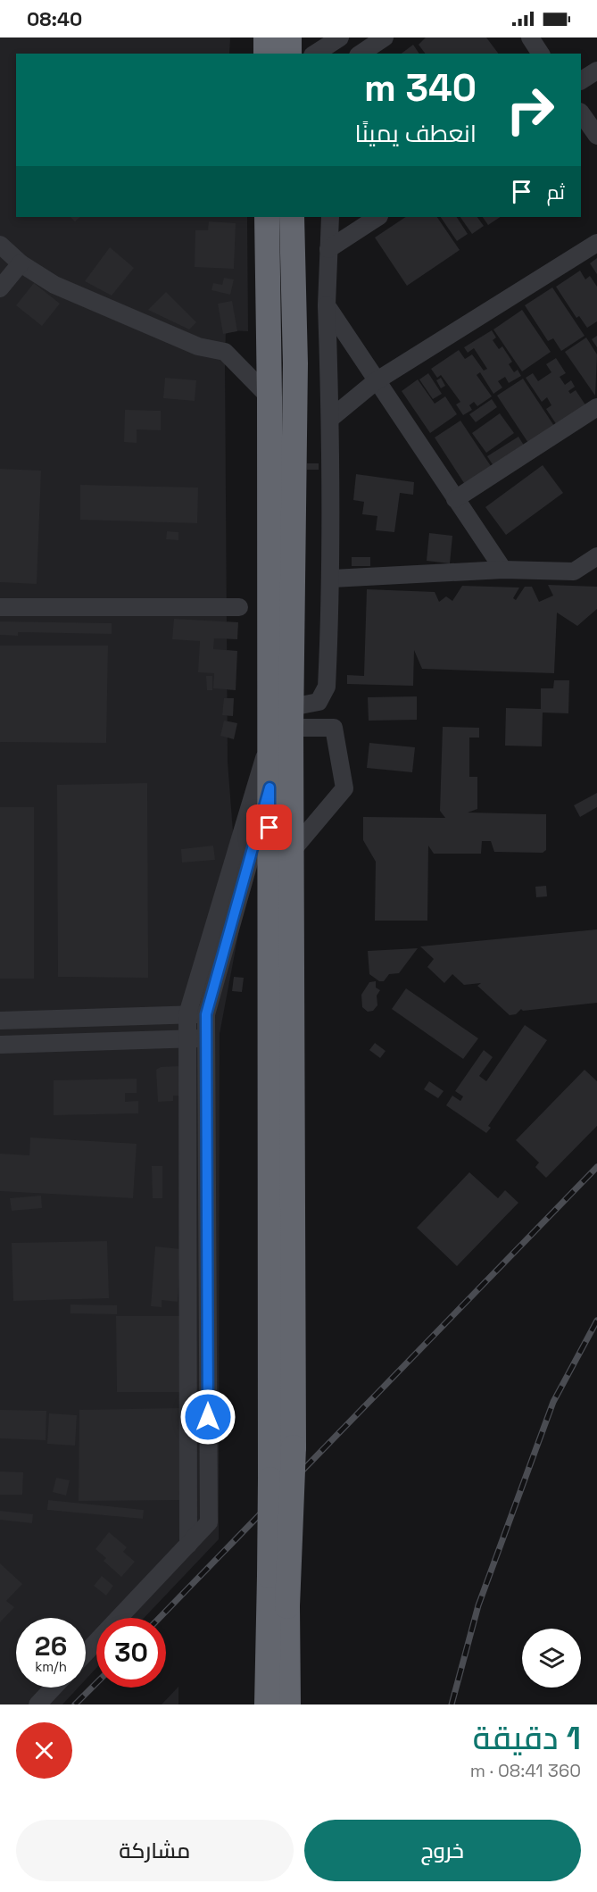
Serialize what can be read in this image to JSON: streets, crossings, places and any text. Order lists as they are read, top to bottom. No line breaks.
{"page":{"status":"08:40","turn":["340 m","انعطف يمينًا"],"then":"ثم","speed":"26 km/h","limit":"30","heading":["1 دقيقة","360 m · 08:41"],"buttons":["خروج","مشاركة"]}}
